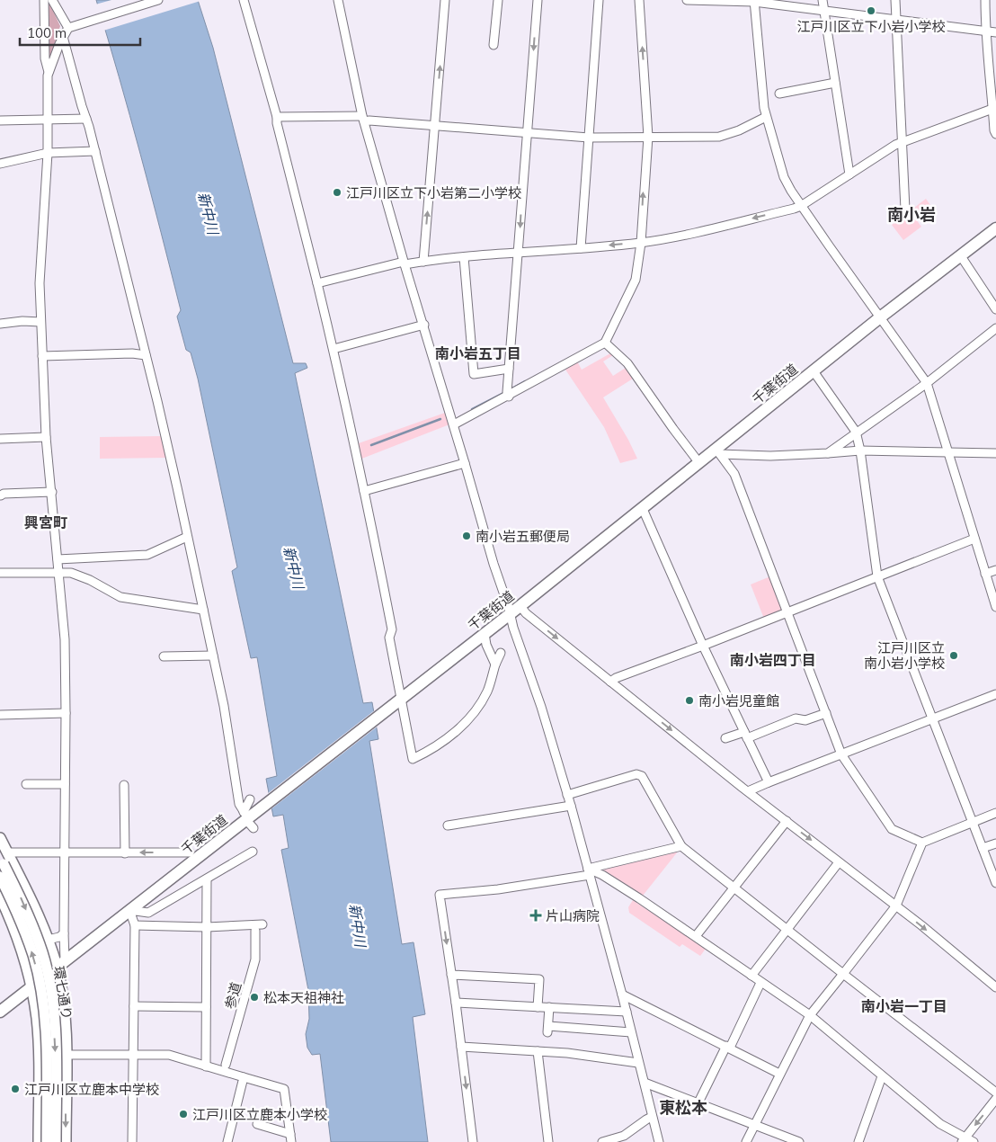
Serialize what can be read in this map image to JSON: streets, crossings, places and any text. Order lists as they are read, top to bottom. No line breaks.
{"streets":{"highway":["千葉街道"],"main road":["環七通り"],"street":["参道"]},"districts":["南小岩","南小岩五丁目","興宮町","南小岩四丁目","南小岩一丁目","東松本"],"water":["新中川"],"places":{"other":["江戸川区立下小岩小学校","江戸川区立下小岩第二小学校","南小岩五郵便局","江戸川区立 南小岩小学校","南小岩児童館","松本天祖神社","江戸川区立鹿本中学校","江戸川区立鹿本小学校"],"health":["片山病院"]},"scale_bar":"100 m"}
